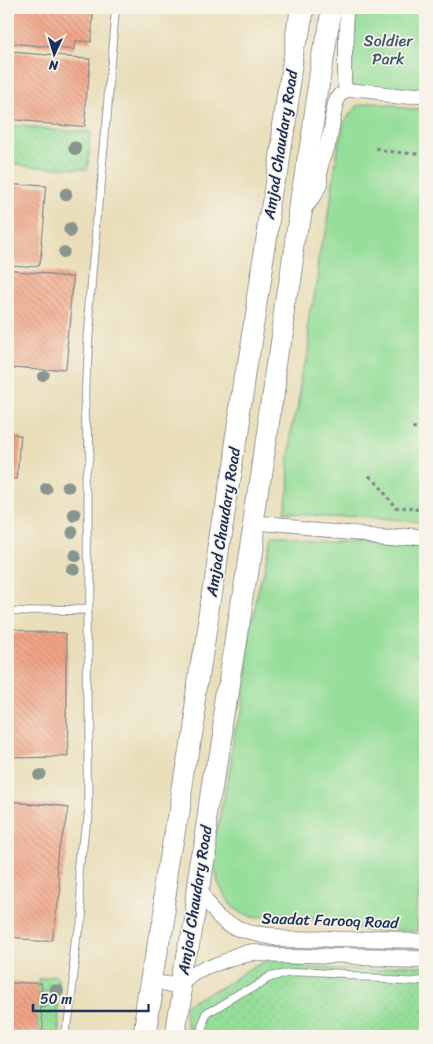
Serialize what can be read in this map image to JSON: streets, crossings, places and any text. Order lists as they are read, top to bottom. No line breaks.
{"streets":{"main road":["Amjad Chaudary Road"],"street":["Saadat Farooq Road"]},"crossings":[["Amjad Chaudary Road","Saadat Farooq Road"]],"parks":["Soldier Park"],"scale_bar":"50 m","north":"bottom"}
